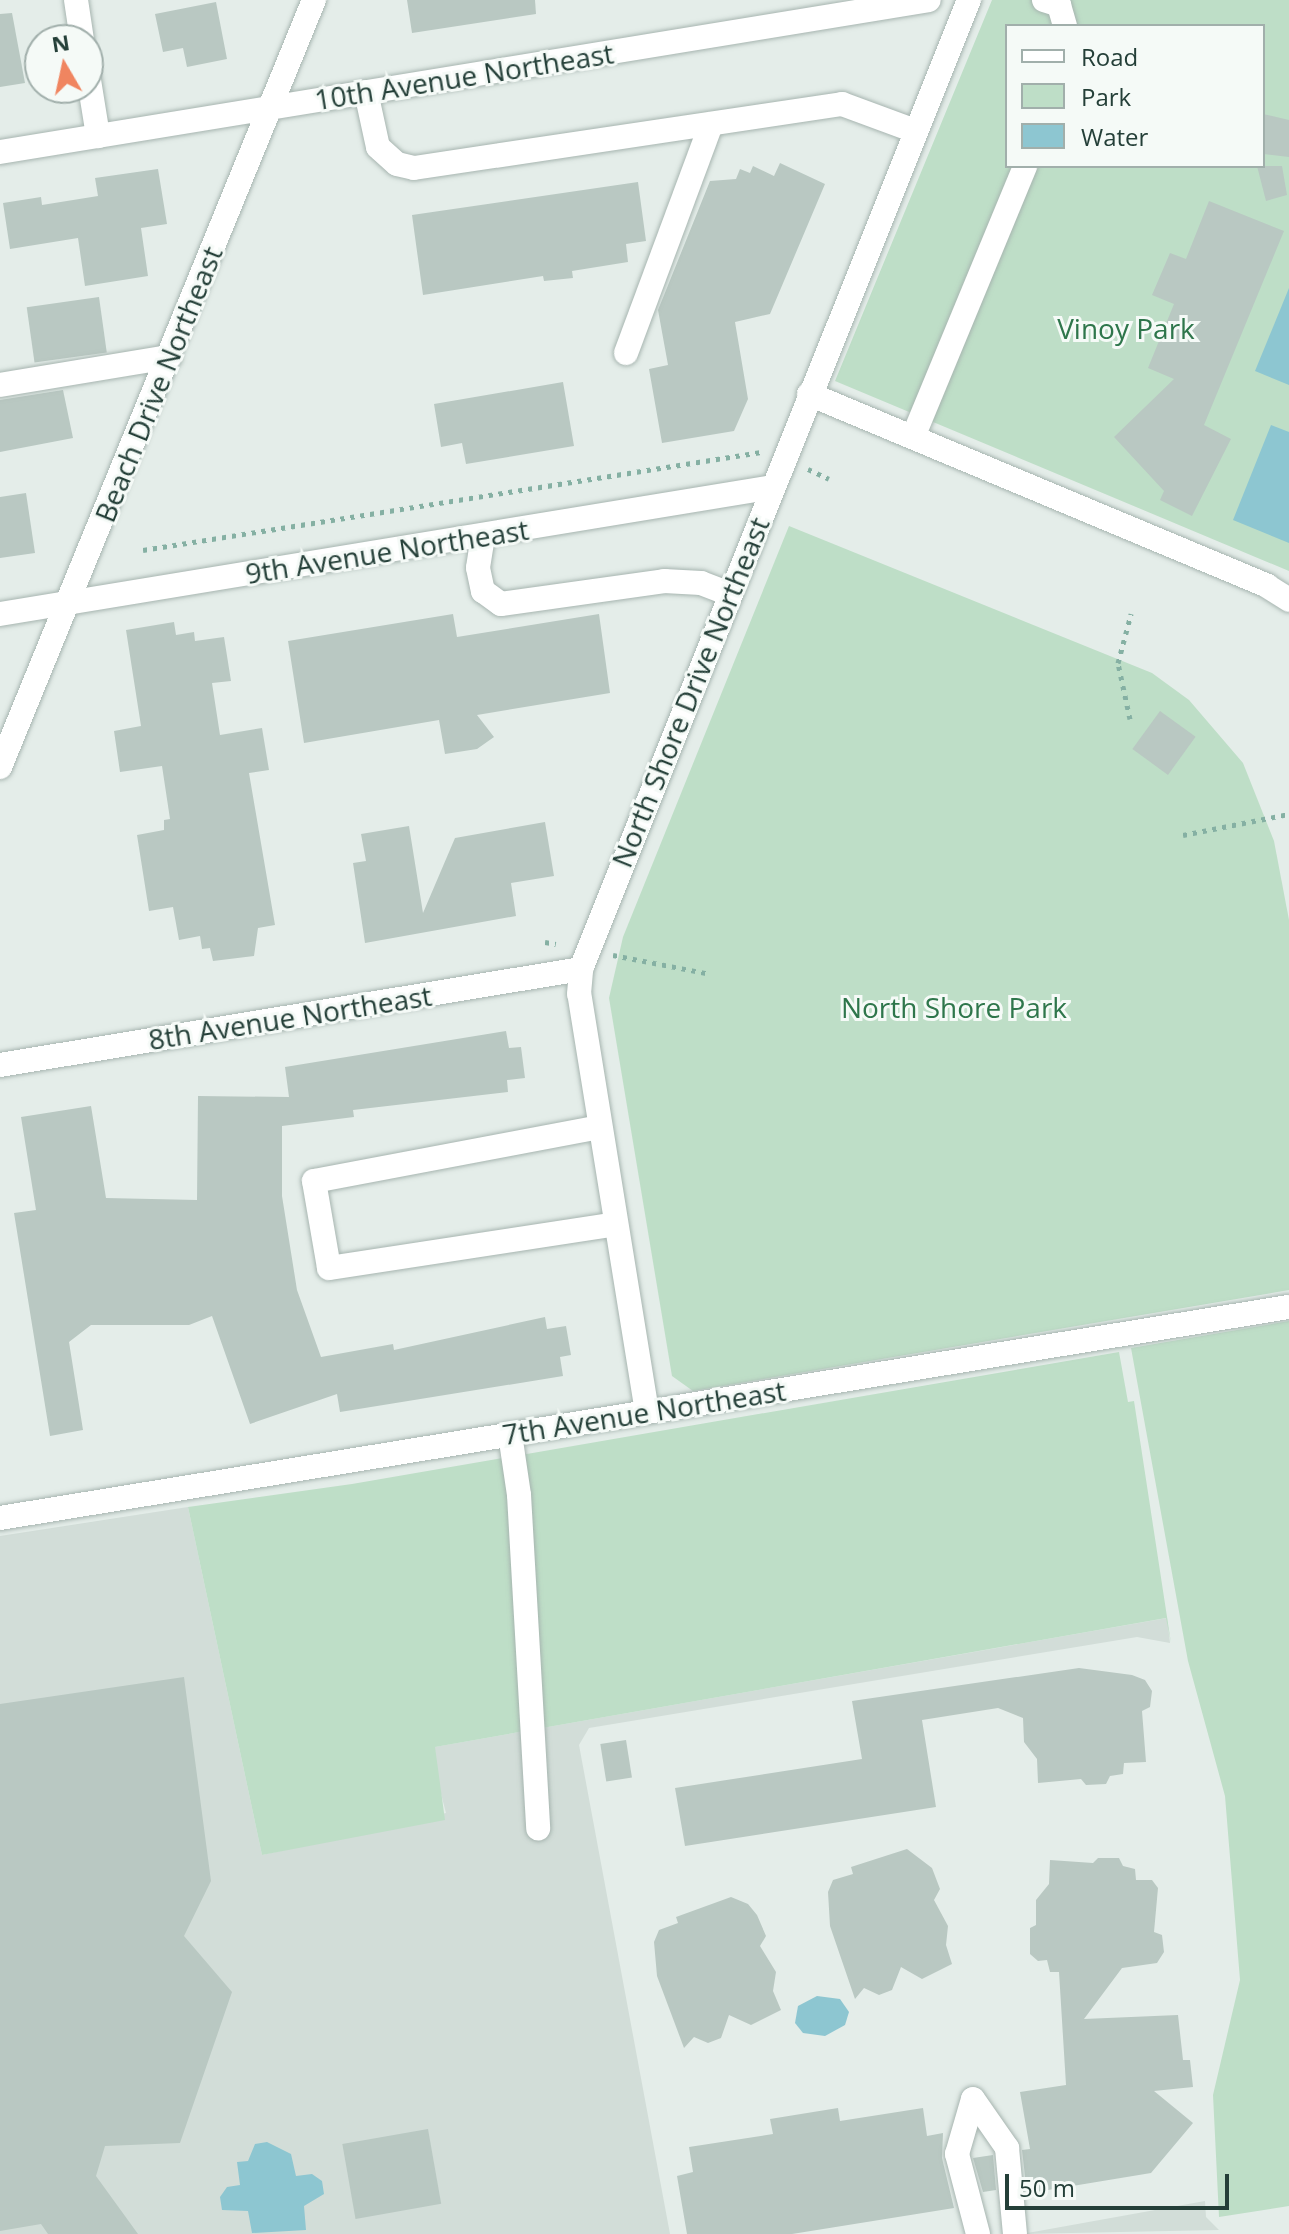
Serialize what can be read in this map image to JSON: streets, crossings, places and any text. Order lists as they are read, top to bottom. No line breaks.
{"streets":{"street":["10th Avenue Northeast","Beach Drive Northeast","9th Avenue Northeast","North Shore Drive Northeast","8th Avenue Northeast","7th Avenue Northeast"]},"crossings":[["10th Avenue Northeast","Beach Drive Northeast"],["Beach Drive Northeast","9th Avenue Northeast"],["9th Avenue Northeast","North Shore Drive Northeast"],["North Shore Drive Northeast","8th Avenue Northeast"],["North Shore Drive Northeast","7th Avenue Northeast"]],"parks":["Vinoy Park","North Shore Park"],"legend":["Road","Park","Water"],"scale_bar":"50 m","north":"top"}
